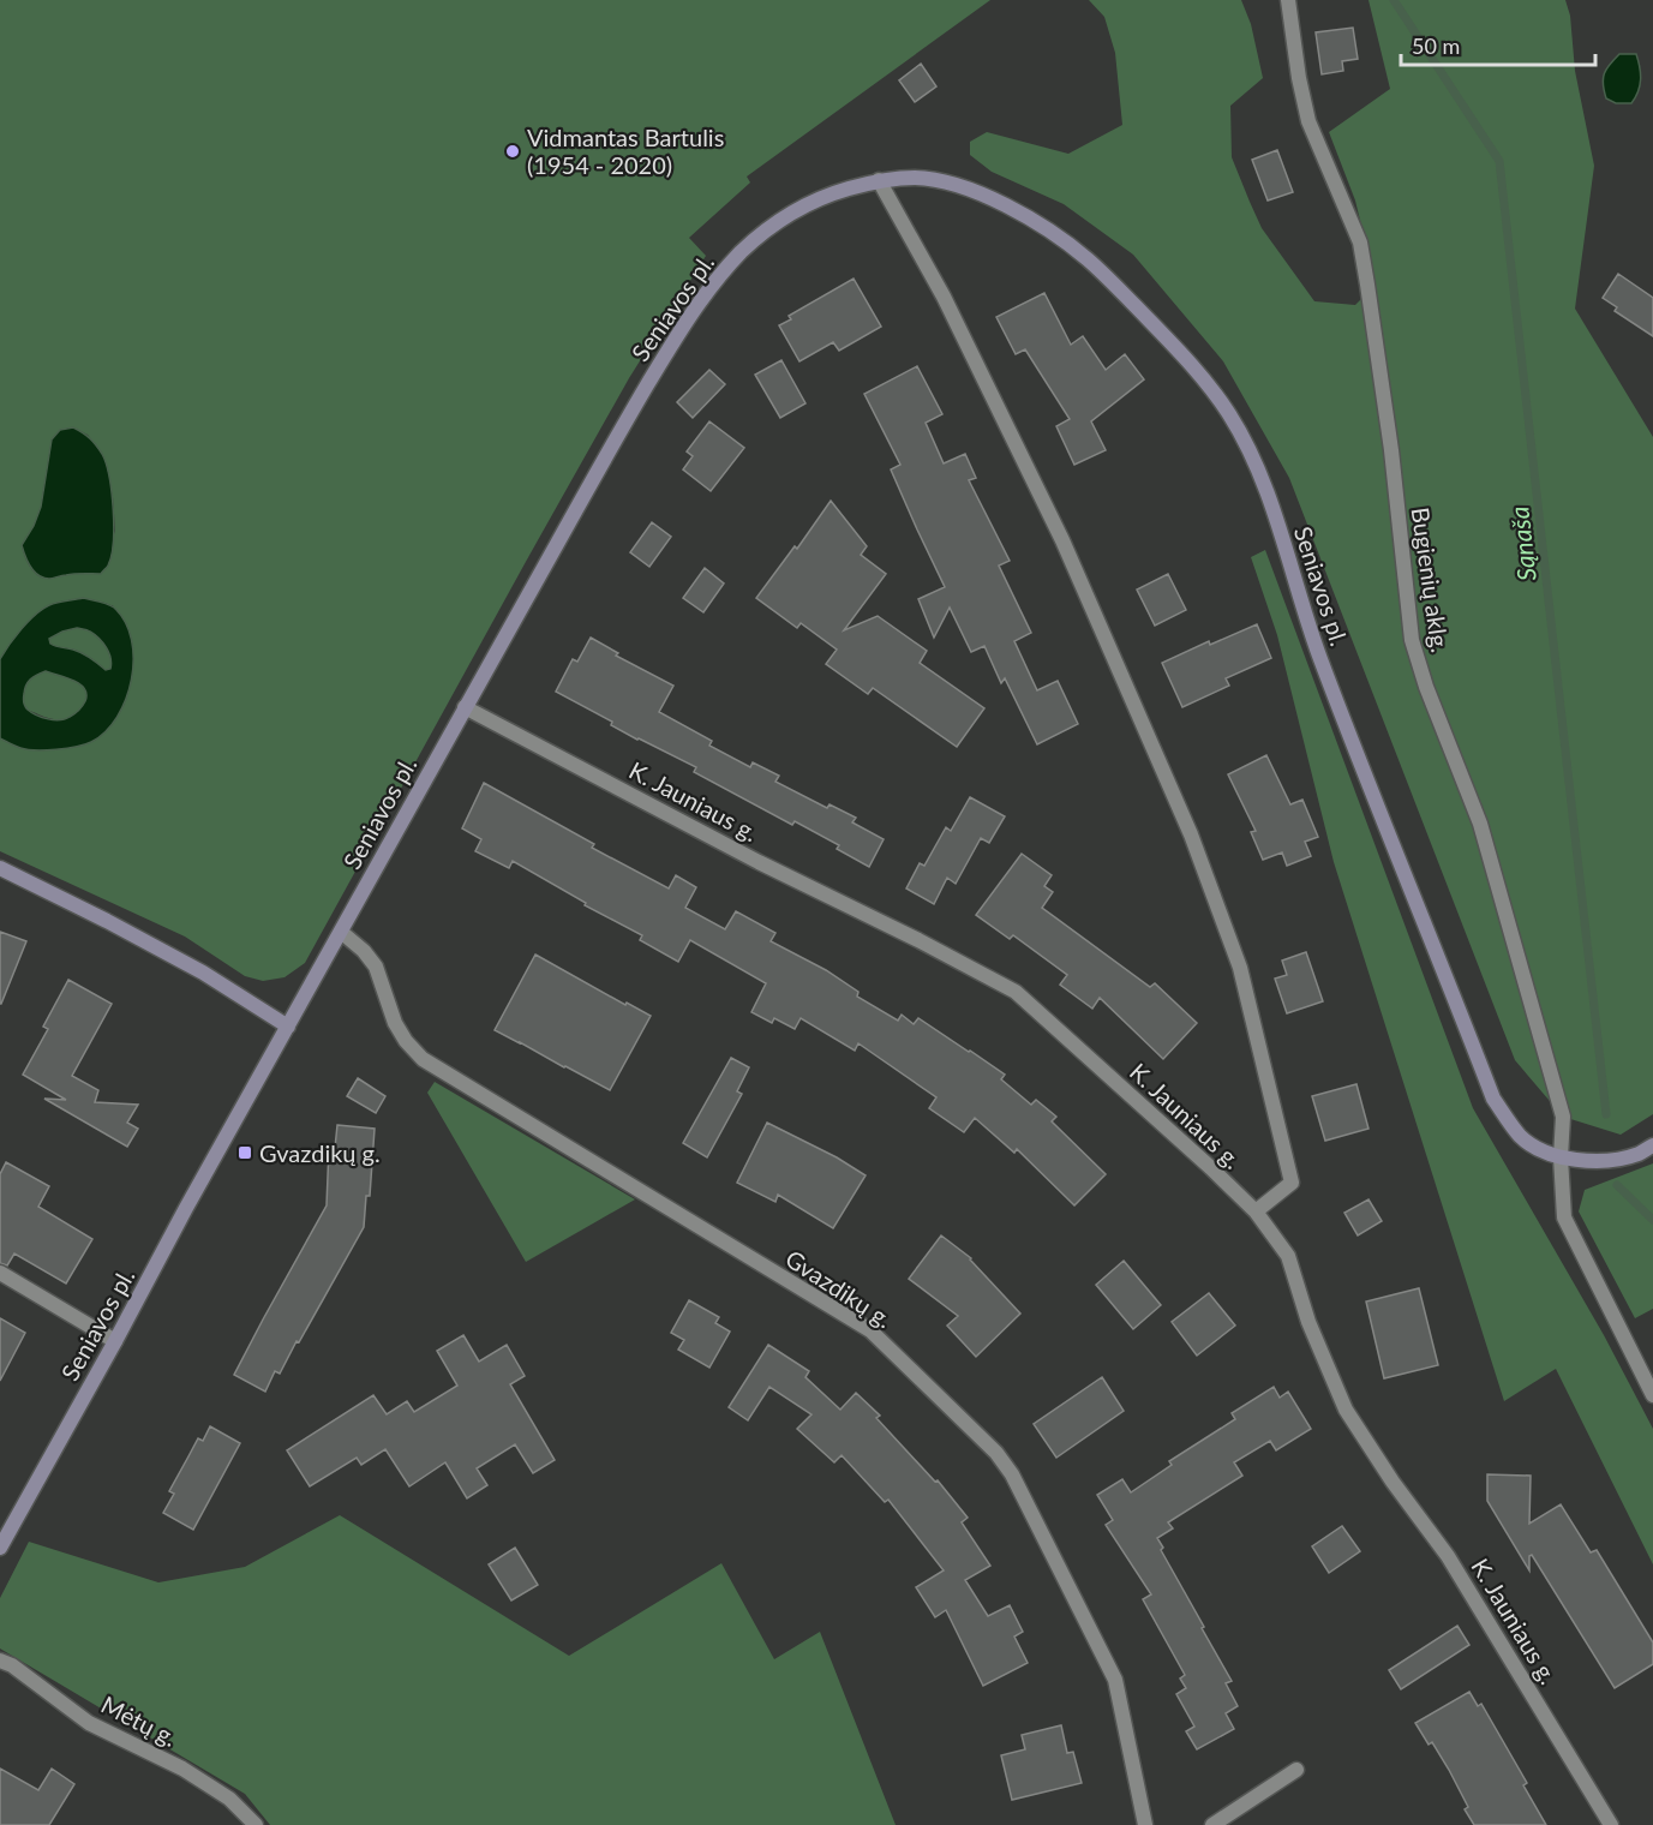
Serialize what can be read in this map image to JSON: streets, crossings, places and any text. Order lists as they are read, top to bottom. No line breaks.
{"streets":{"main road":["Seniavos pl."],"street":["Bugienių aklg.","K. Jauniaus g.","Gvazdikų g.","Mėtų g."]},"crossings":[["Seniavos pl.","Bugienių aklg."],["Seniavos pl.","K. Jauniaus g."],["Seniavos pl.","Gvazdikų g."]],"water":["Sąnaša"],"places":{"other":["Vidmantas Bartulis (1954 - 2020)"],"transit":["Gvazdikų g."]},"scale_bar":"50 m"}
